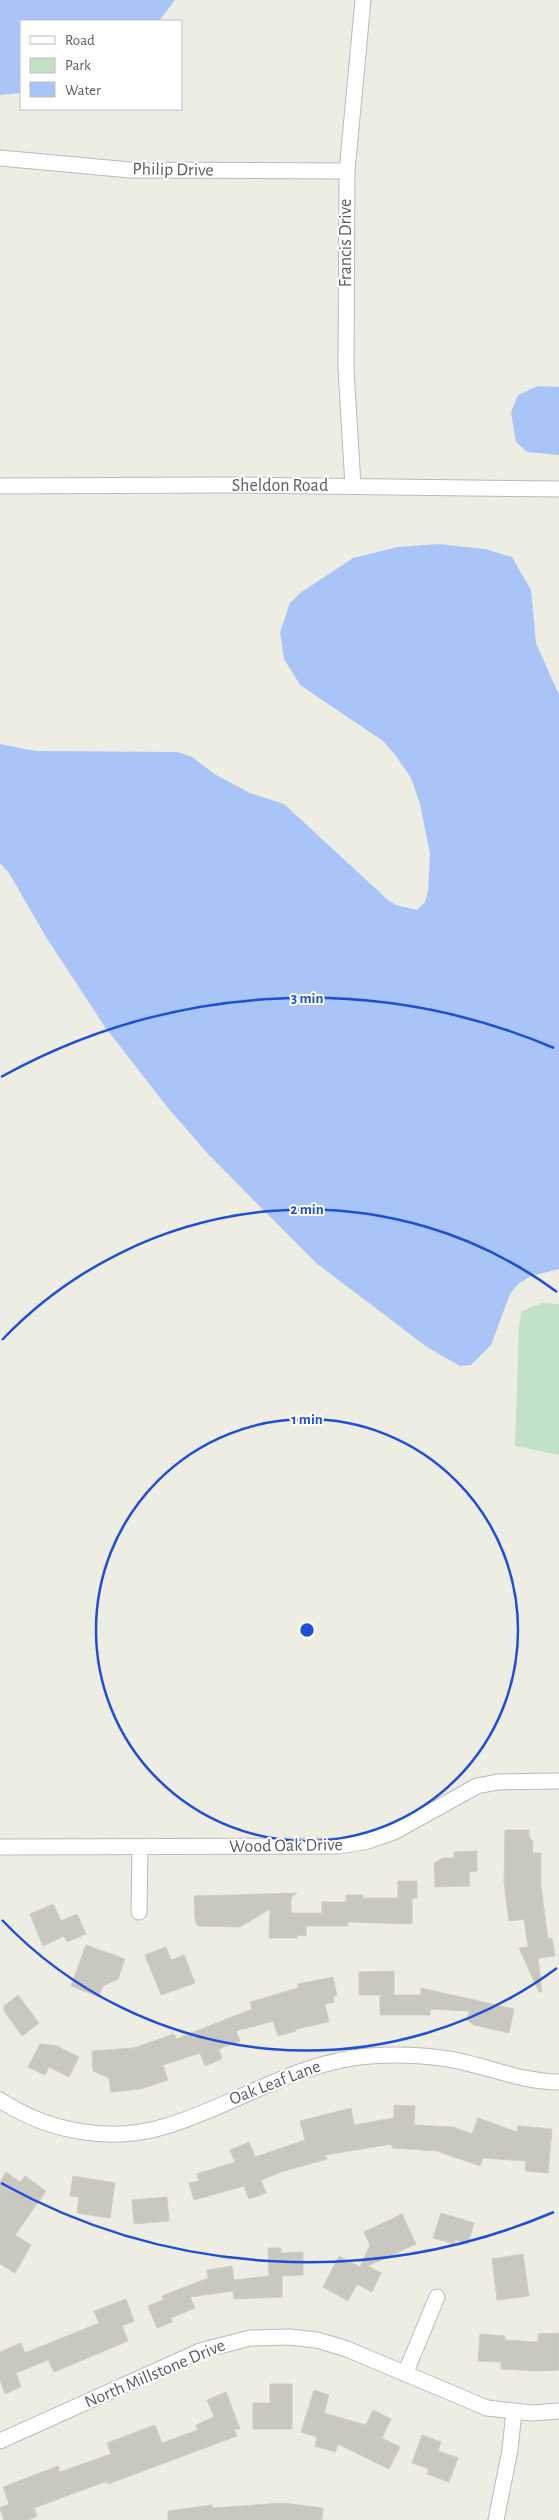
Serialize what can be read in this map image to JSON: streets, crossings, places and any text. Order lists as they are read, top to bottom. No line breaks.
{"streets":{"street":["Philip Drive","Francis Drive","Sheldon Road","Wood Oak Drive","Oak Leaf Lane","North Millstone Drive"]},"crossings":[["Philip Drive","Francis Drive"],["Francis Drive","Sheldon Road"]],"legend":["Road","Park","Water"],"rings":["3 min","2 min","1 min"]}
